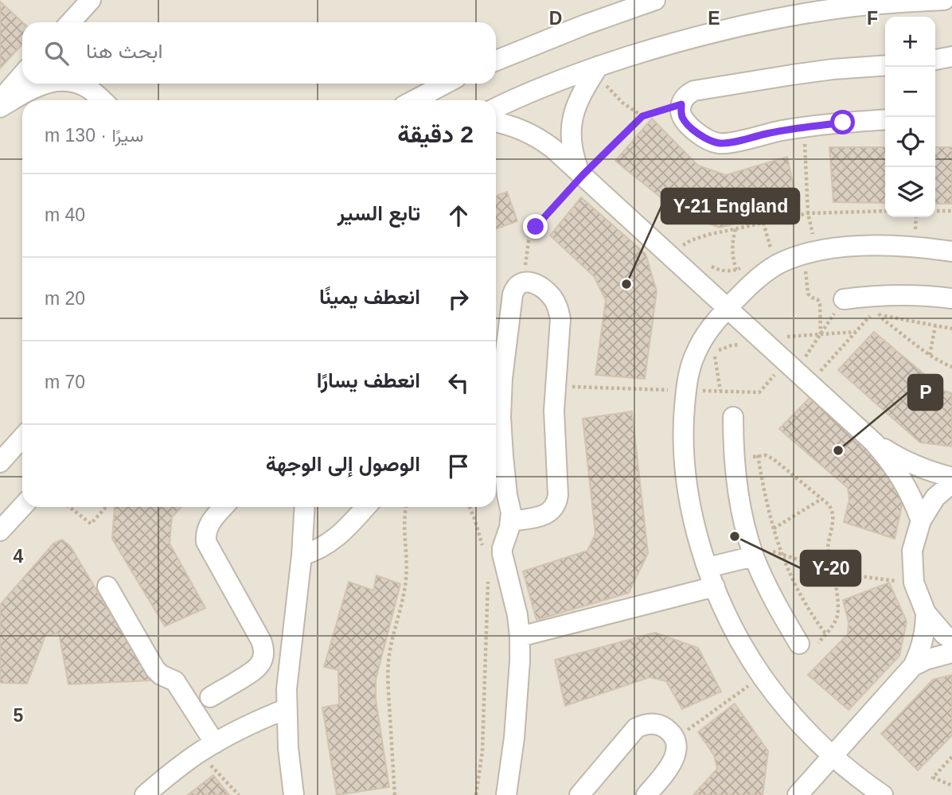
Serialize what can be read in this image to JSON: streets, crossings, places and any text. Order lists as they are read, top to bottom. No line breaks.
{"places":["Y-21 England","P","Y-20"],"page":{"map_buttons":["+","−"],"search":"ابحث هنا","heading":["2 دقيقة","سيرًا · 130 m"],"list":[["تابع السير","40 m"],["انعطف يمينًا","20 m"],["انعطف يسارًا","70 m"],"الوصول إلى الوجهة"]},"grid":{"columns":["D","E","F"],"rows":["4","5"]}}
